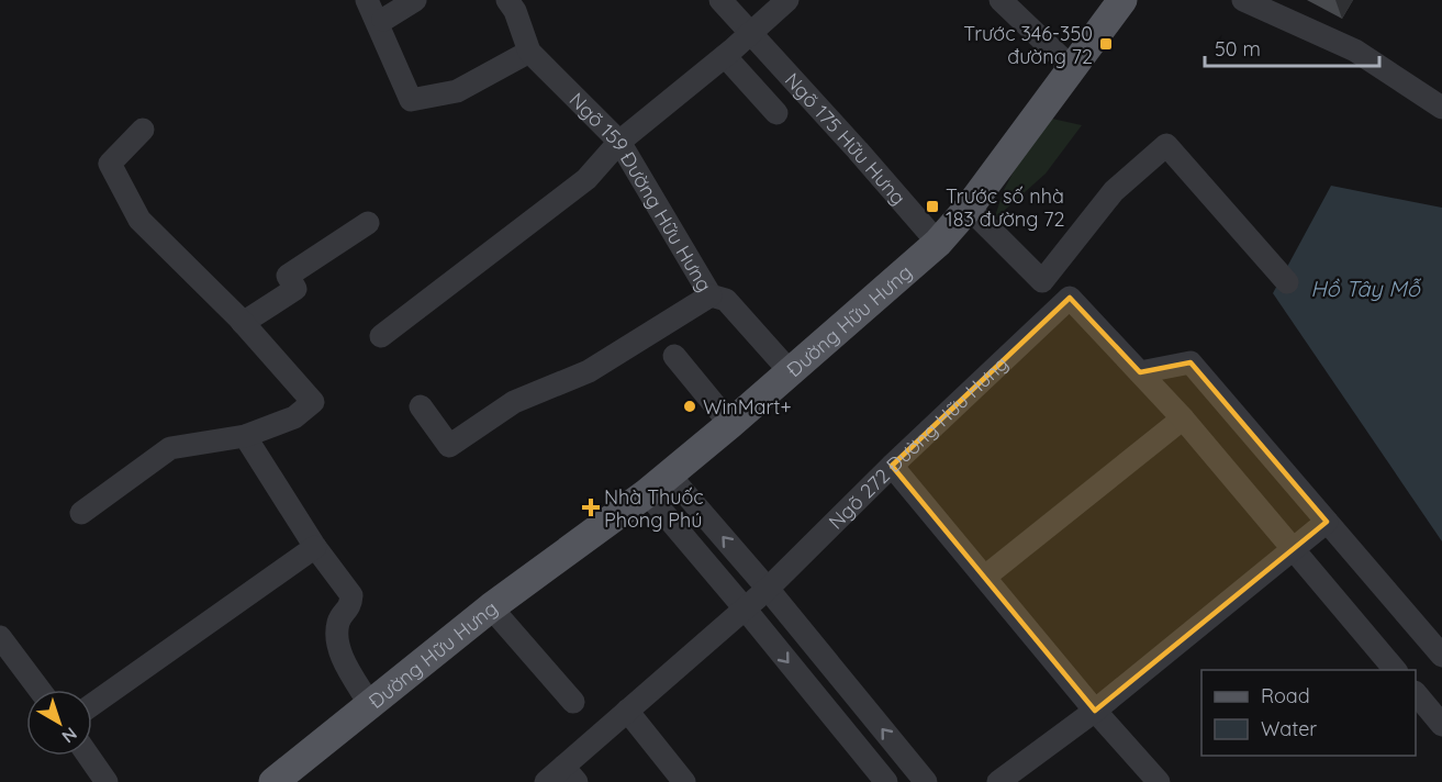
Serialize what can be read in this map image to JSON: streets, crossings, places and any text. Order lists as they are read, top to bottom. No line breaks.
{"streets":{"main road":["Đường Hữu Hưng"],"street":["Ngõ 175 Hữu Hưng","Ngõ 159 Đường Hữu Hưng","Ngõ 272 Đường Hữu Hưng"]},"crossings":[["Ngõ 175 Hữu Hưng","Đường Hữu Hưng"],["Ngõ 159 Đường Hữu Hưng","Đường Hữu Hưng"]],"water":["Hồ Tây Mỗ"],"places":{"transit":["Trước 346-350 đường 72","Trước số nhà 183 đường 72"],"other":["WinMart+"],"health":["Nhà Thuốc Phong Phú"]},"legend":["Road","Water"],"scale_bar":"50 m","north":"bottom right"}
